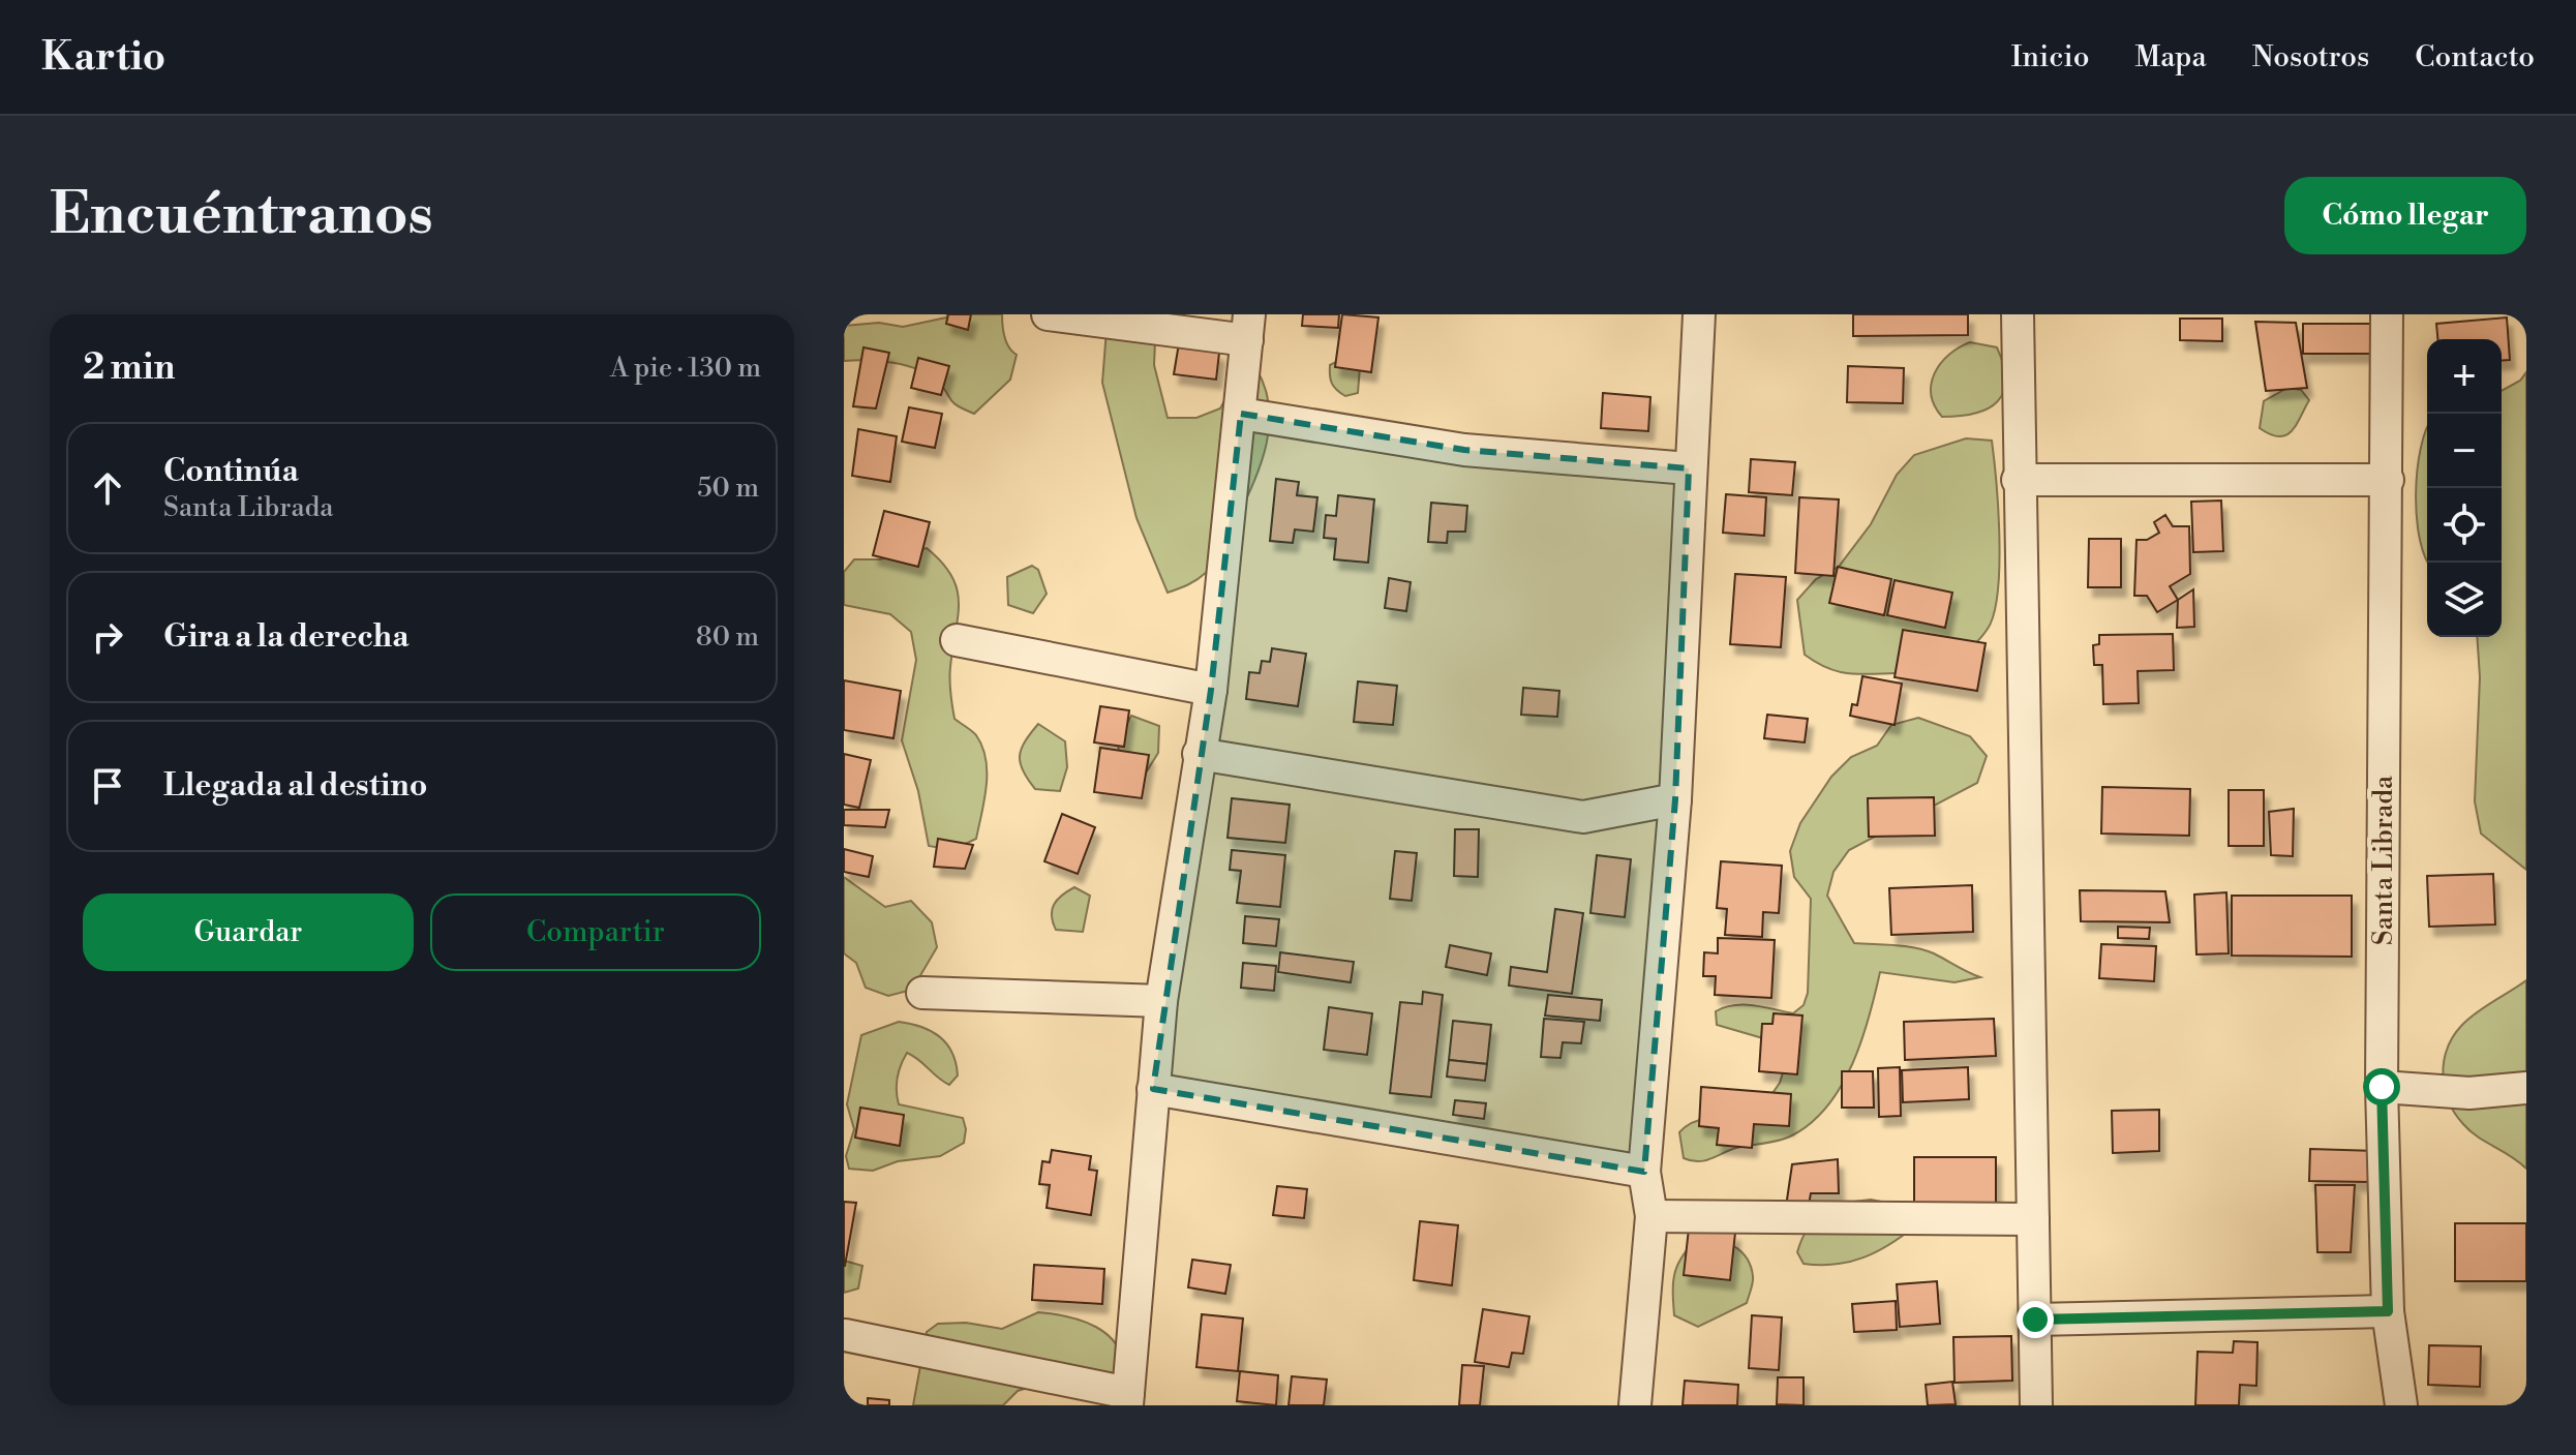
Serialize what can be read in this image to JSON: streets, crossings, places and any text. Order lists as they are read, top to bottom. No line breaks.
{"streets":{"street":["Santa Librada"]},"page":{"header":"Kartio","nav":["Inicio","Mapa","Nosotros","Contacto"],"buttons":["Cómo llegar",["Guardar","Compartir"]],"title":"Encuéntranos","heading":["2 min","A pie · 130 m"],"map_buttons":["+","−"],"list":[["Continúa","Santa Librada","50 m"],["Gira a la derecha","80 m"],"Llegada al destino"]}}
